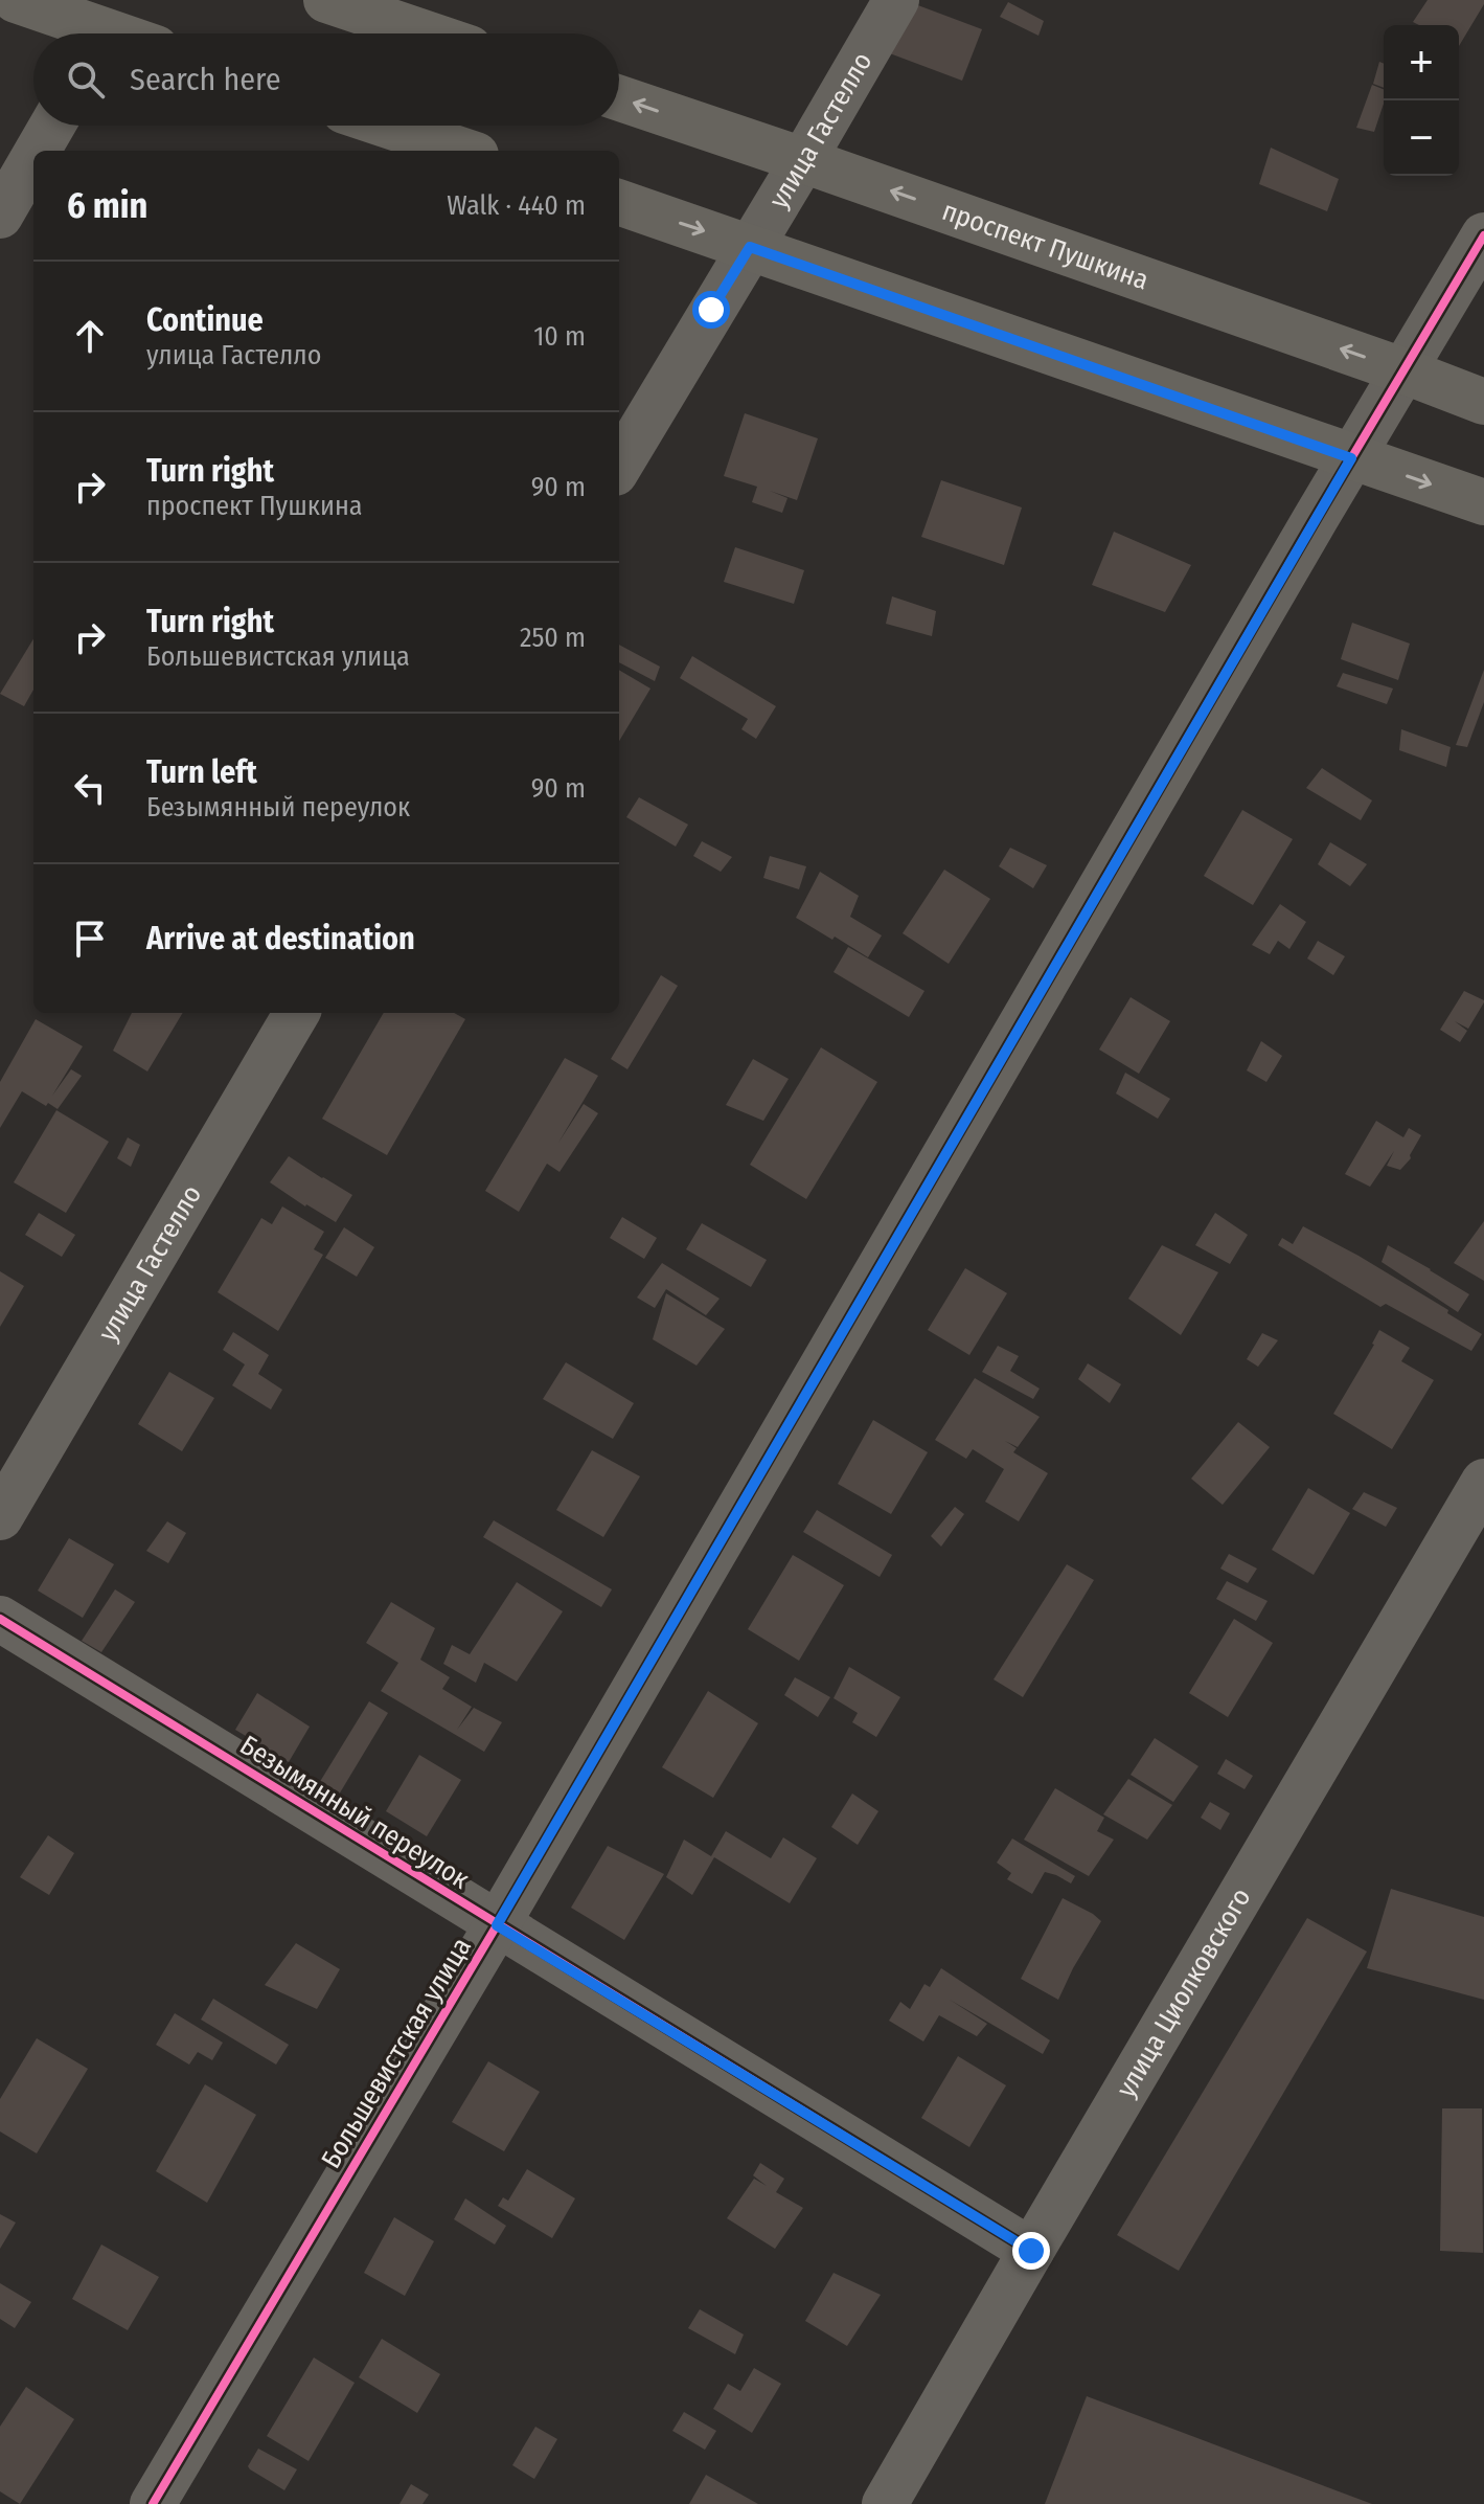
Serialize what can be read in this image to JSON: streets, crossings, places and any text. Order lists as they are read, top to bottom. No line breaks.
{"streets":{"main road":["проспект Пушкина"],"street":["улица Гастелло","Безымянный переулок","улица Циолковского","Большевистская улица"]},"crossings":[["улица Гастелло","проспект Пушкина"],["проспект Пушкина","Большевистская улица"],["Безымянный переулок","улица Циолковского"],["Безымянный переулок","Большевистская улица"]],"page":{"map_buttons":["+","−"],"search":"Search here","heading":["6 min","Walk · 440 m"],"list":[["Continue","улица Гастелло","10 m"],["Turn right","проспект Пушкина","90 m"],["Turn right","Большевистская улица","250 m"],["Turn left","Безымянный переулок","90 m"],"Arrive at destination"]}}
